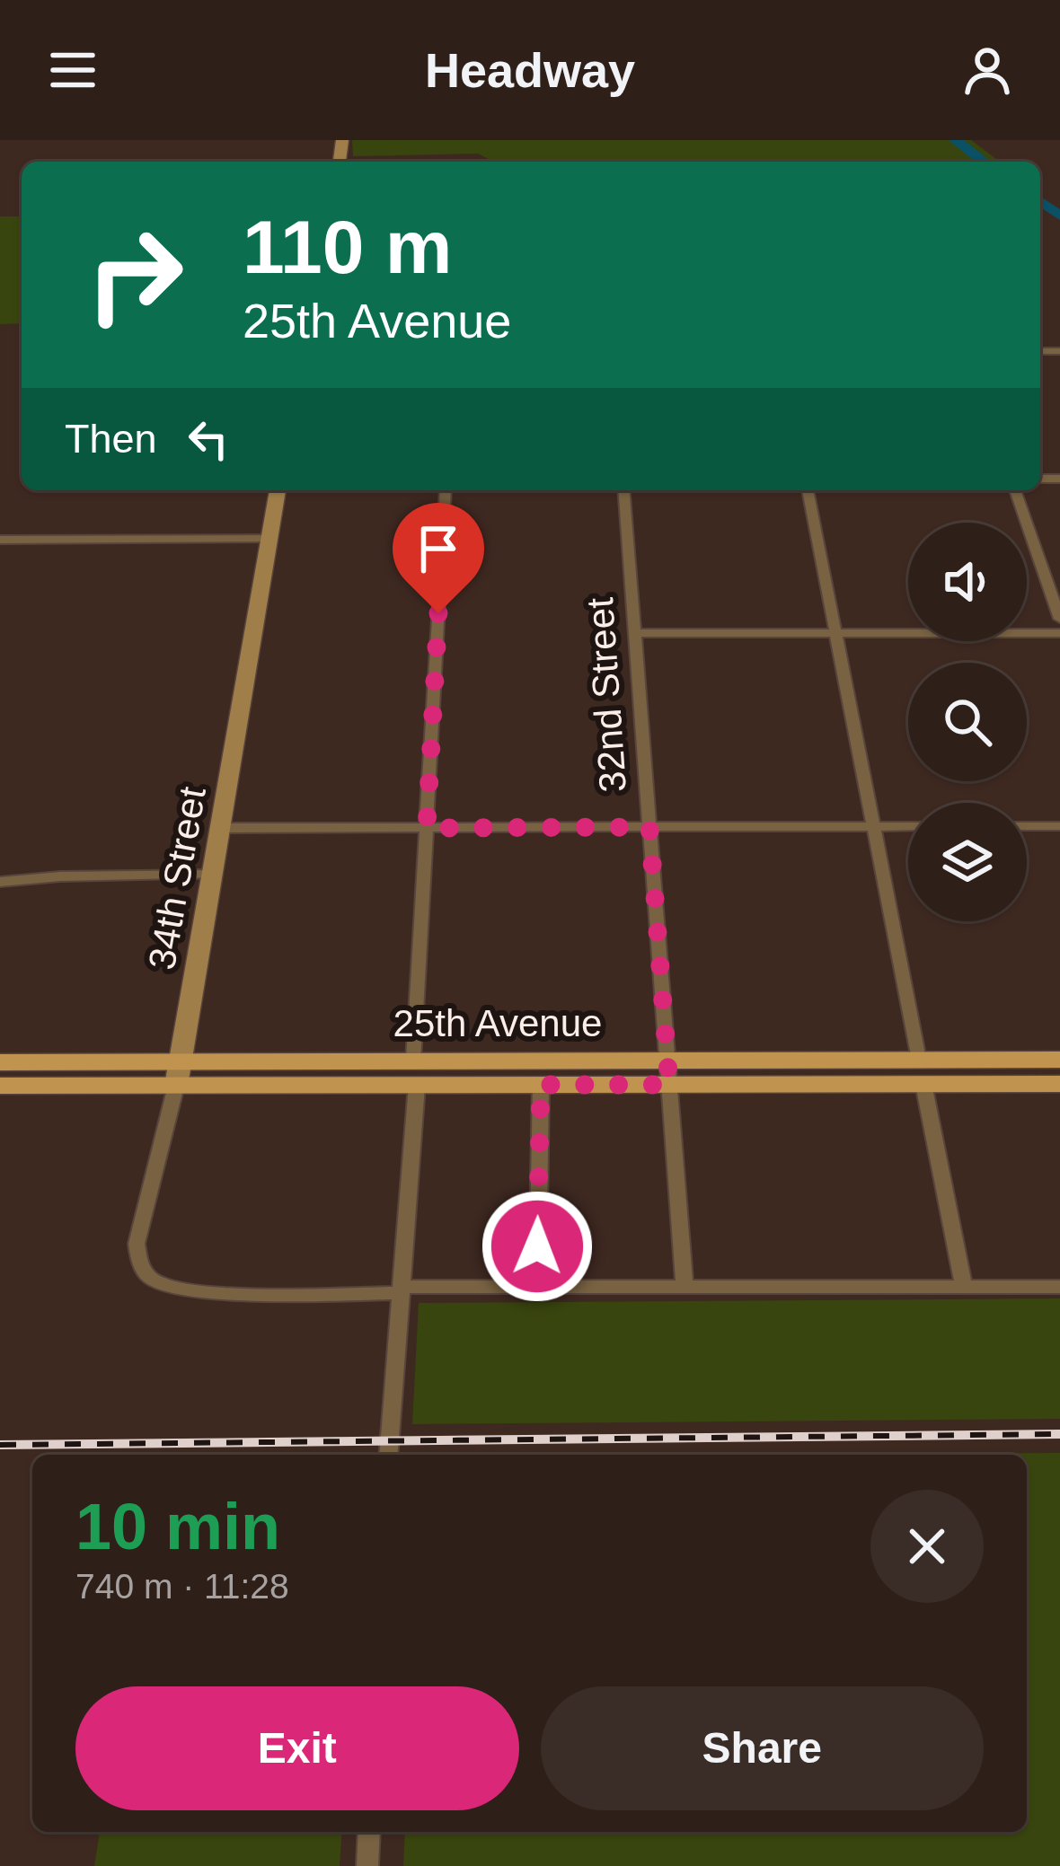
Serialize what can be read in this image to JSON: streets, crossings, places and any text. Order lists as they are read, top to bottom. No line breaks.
{"streets":{"main road":["25th Avenue"],"street":["32nd Street","34th Street"]},"crossings":[["32nd Street","25th Avenue"],["34th Street","25th Avenue"]],"page":{"header":"Headway","turn":["110 m","25th Avenue"],"then":"Then","heading":["10 min","740 m · 11:28"],"buttons":["Exit","Share"]}}
